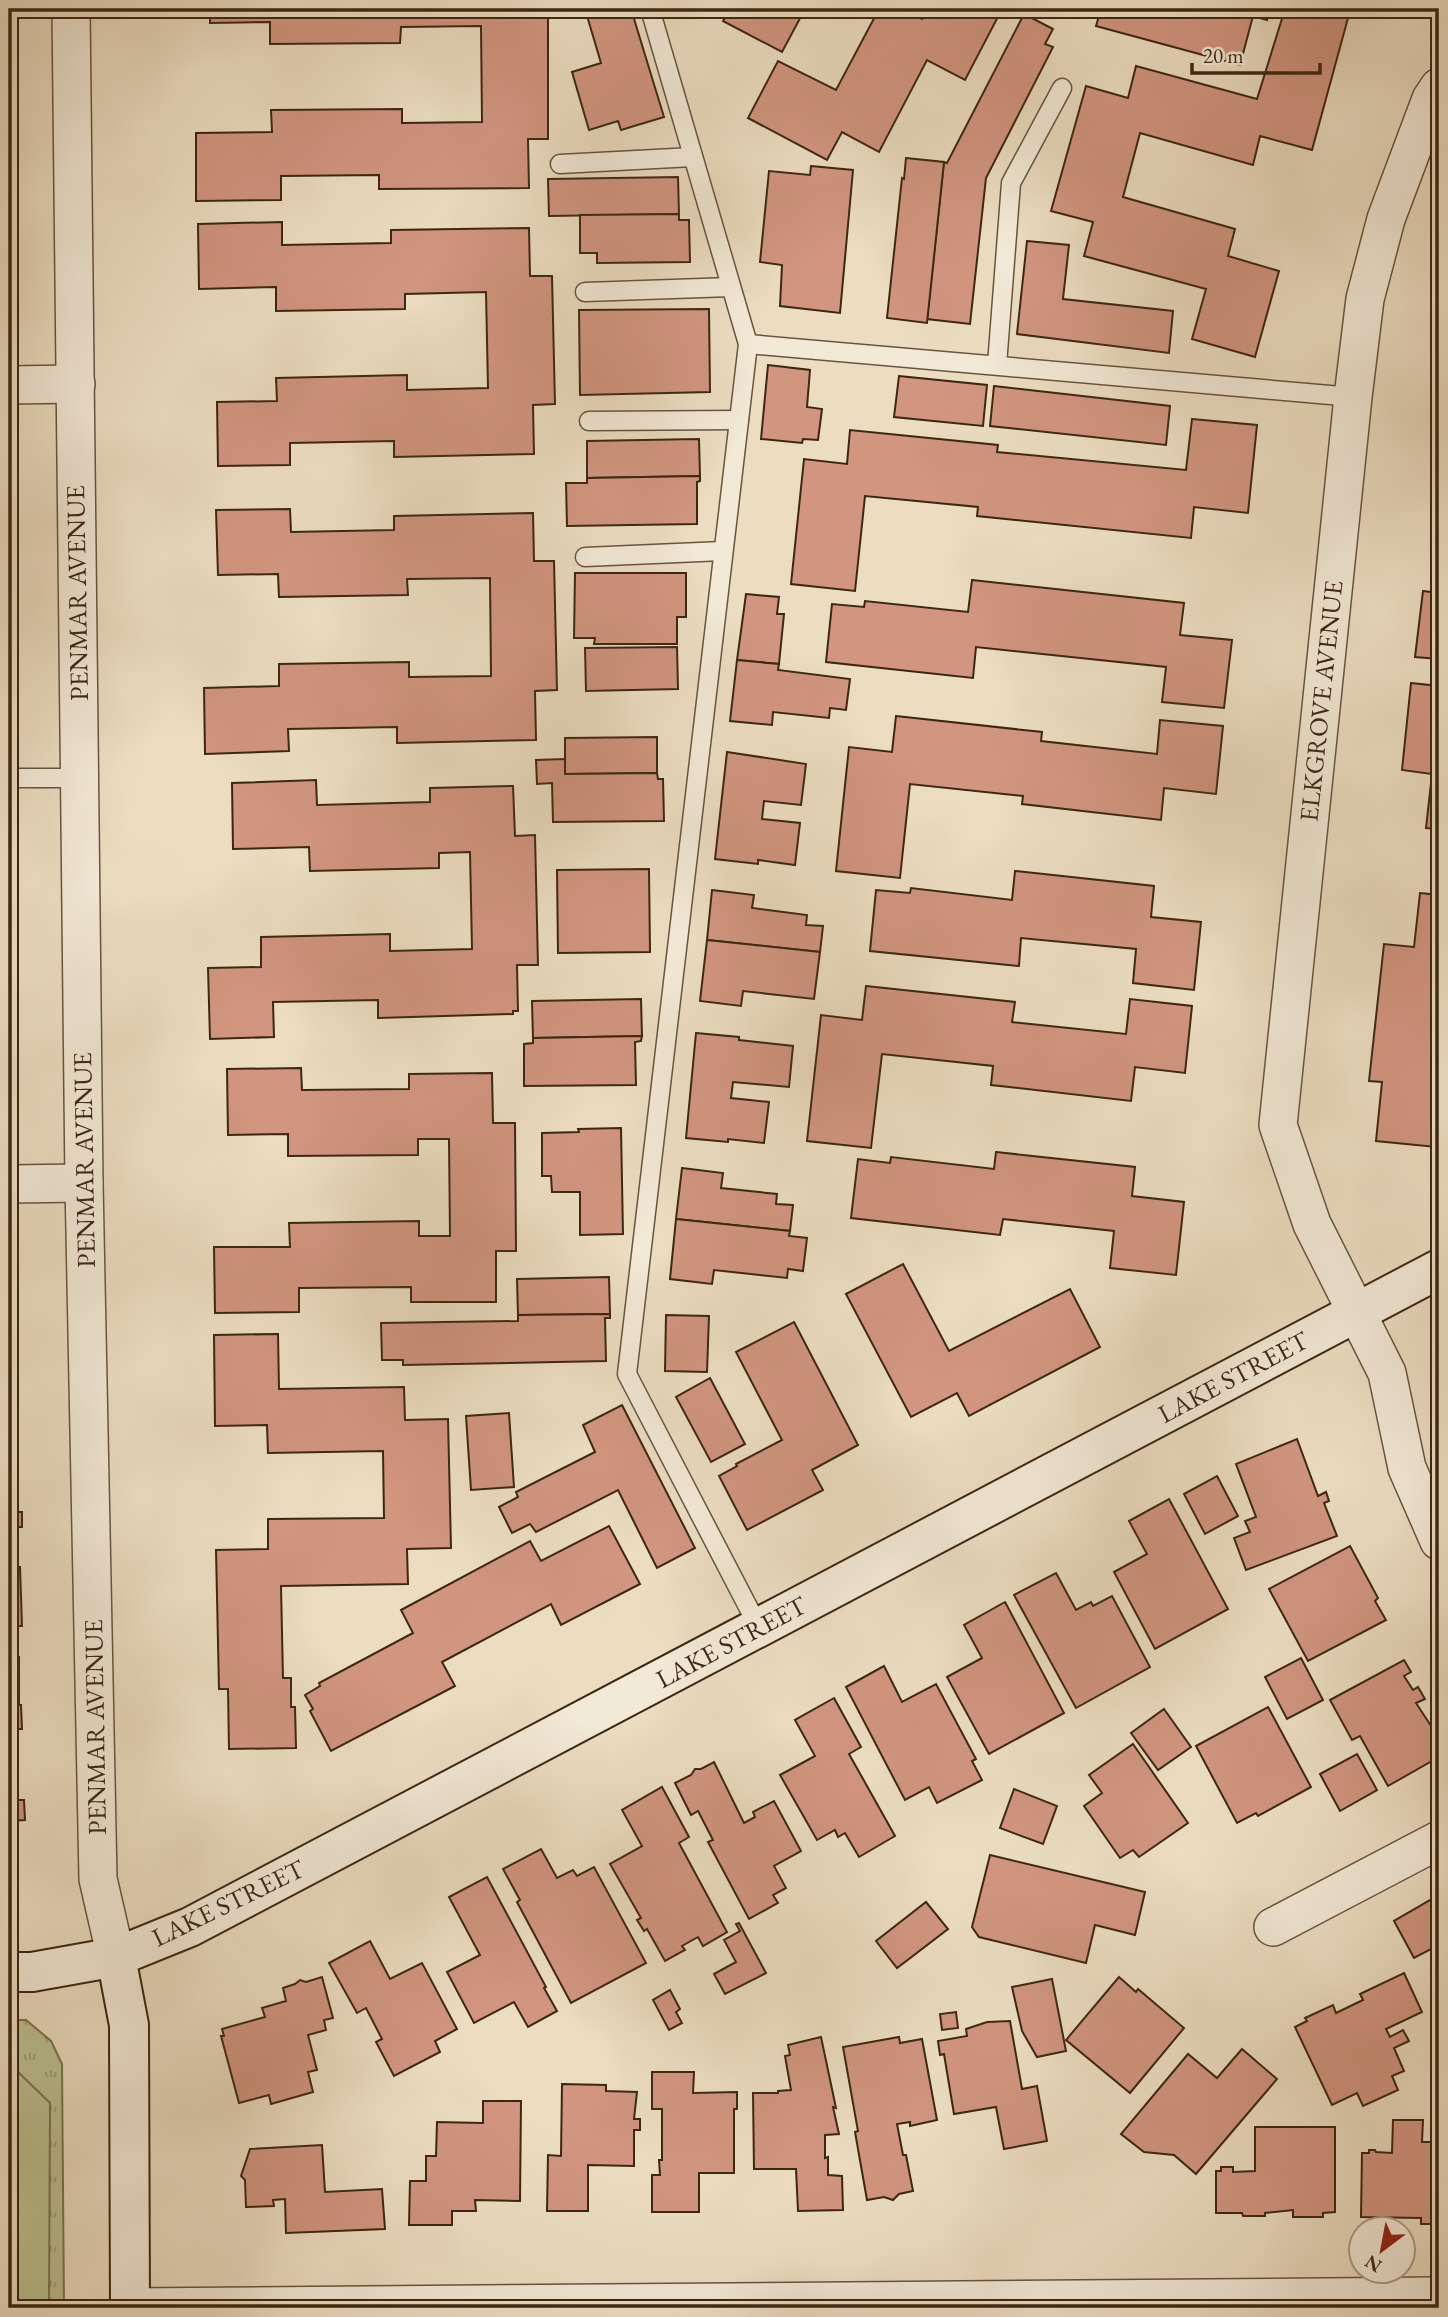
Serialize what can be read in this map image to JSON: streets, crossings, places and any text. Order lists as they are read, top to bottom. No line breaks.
{"streets":{"street":["PENMAR AVENUE","ELKGROVE AVENUE","LAKE STREET"]},"crossings":[["PENMAR AVENUE","LAKE STREET"],["ELKGROVE AVENUE","LAKE STREET"]],"scale_bar":"20 m","north":"bottom left"}
